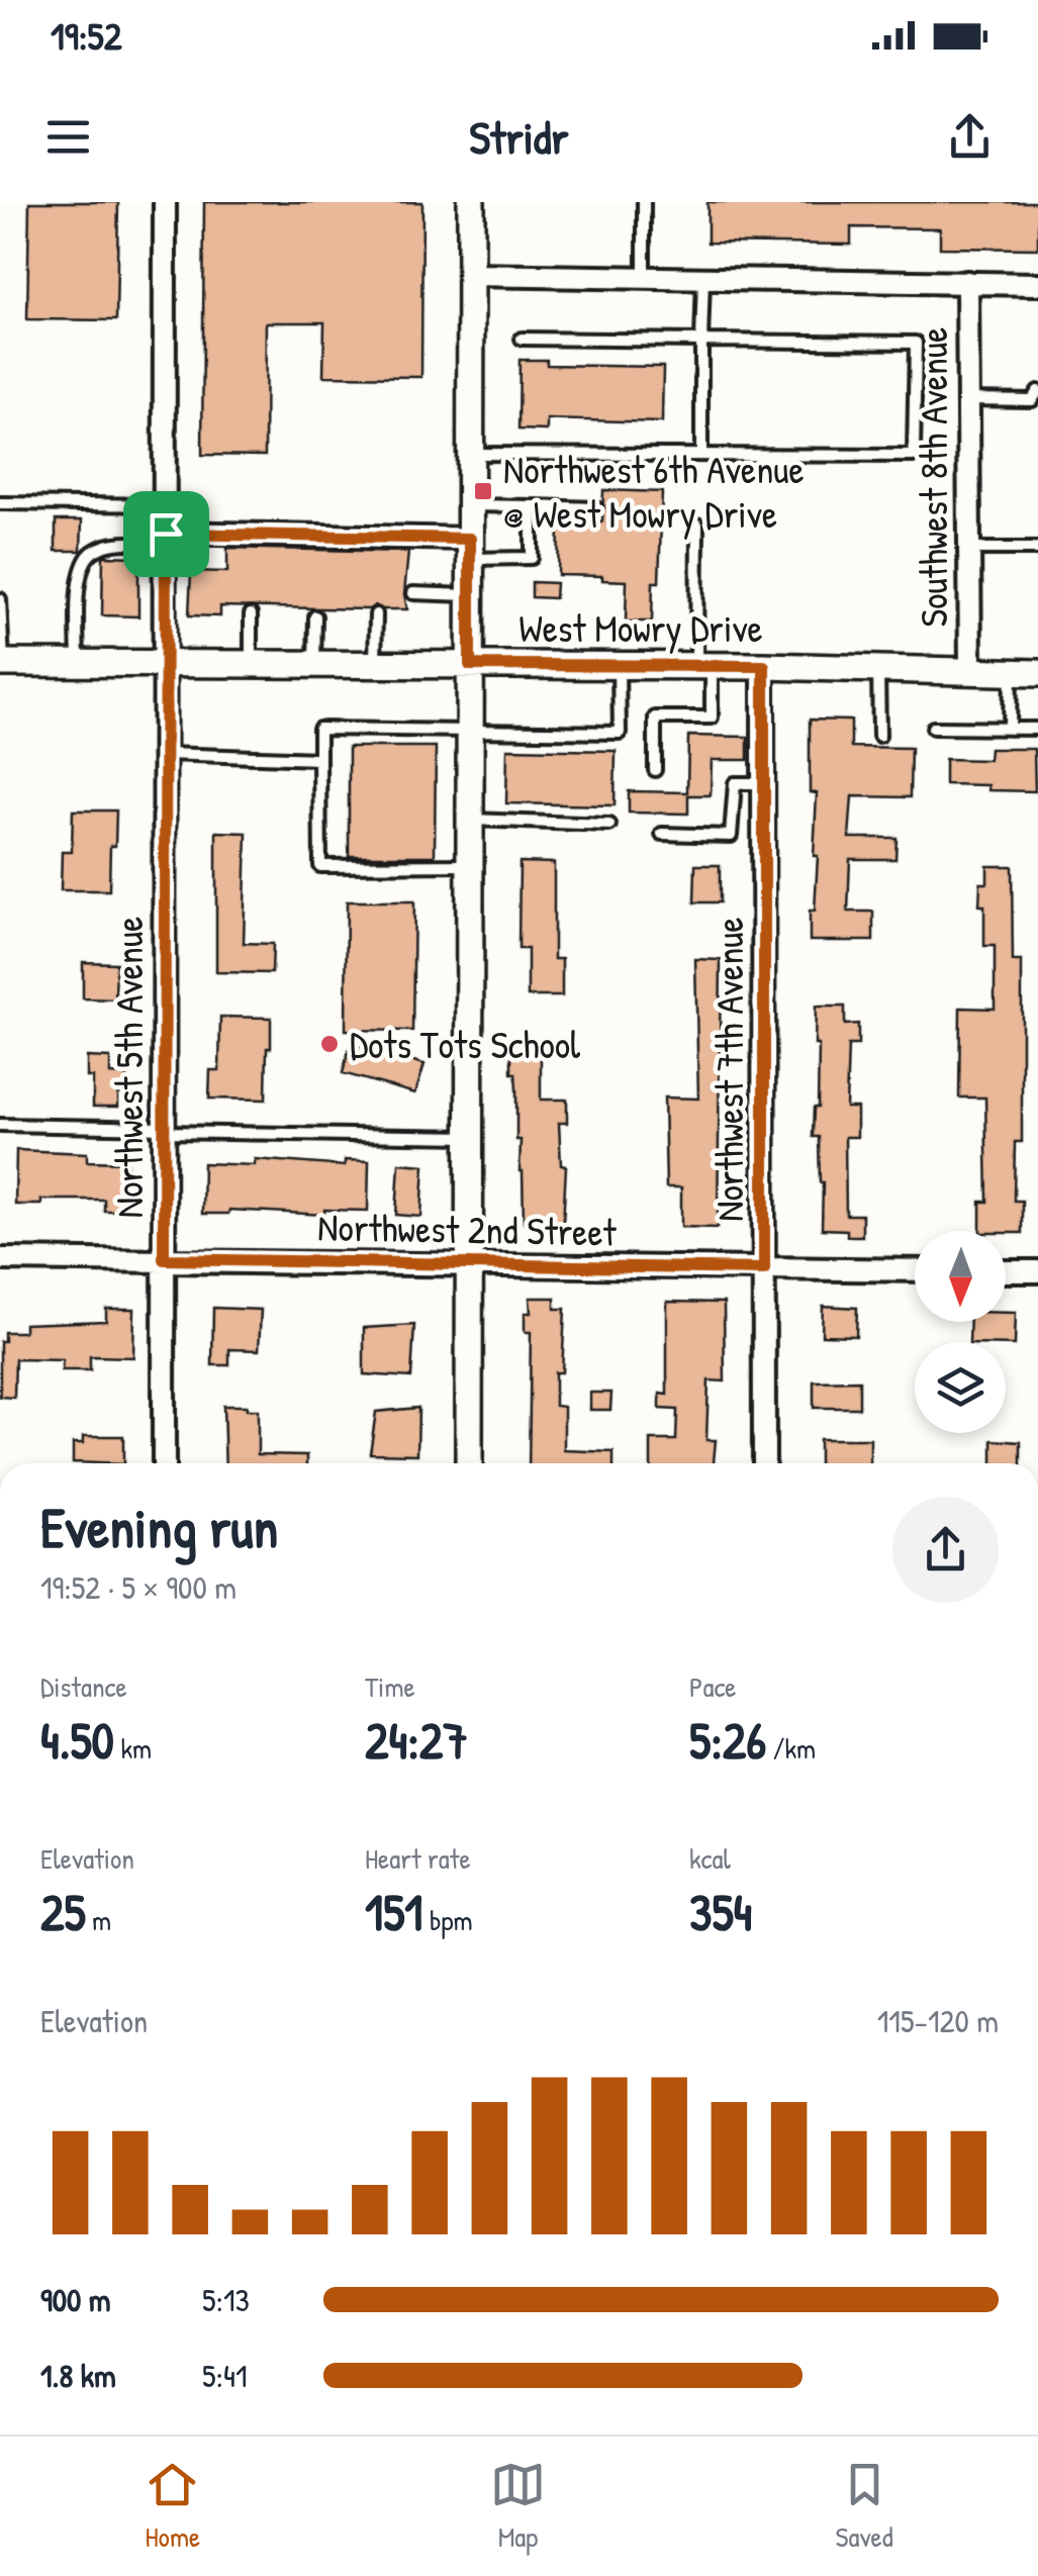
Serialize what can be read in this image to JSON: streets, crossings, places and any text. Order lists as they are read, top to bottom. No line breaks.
{"streets":{"street":["Southwest 8th Avenue","West Mowry Drive","Northwest 5th Avenue","Northwest 7th Avenue","Northwest 2nd Street"]},"crossings":[["Southwest 8th Avenue","West Mowry Drive"],["West Mowry Drive","Northwest 5th Avenue"],["West Mowry Drive","Northwest 7th Avenue"],["Northwest 5th Avenue","Northwest 2nd Street"],["Northwest 7th Avenue","Northwest 2nd Street"]],"places":{"transit":["Northwest 6th Avenue @ West Mowry Drive"],"other":["Dots Tots School"]},"north":"bottom","page":{"status":"19:52","header":"Stridr","heading":["Evening run","19:52 · 5 × 900 m"],"stats":[["Distance","4.50 km"],["Time","24:27"],["Pace","5:26 /km"],["Elevation","25 m"],["Heart rate","151 bpm"],["kcal","354"]],"chart":["Elevation","115–120 m"],"list":[{"name":"900 m","note":"5:13"},{"name":"1.8 km","note":"5:41"}],"tabs":["Home","Map","Saved"]}}
